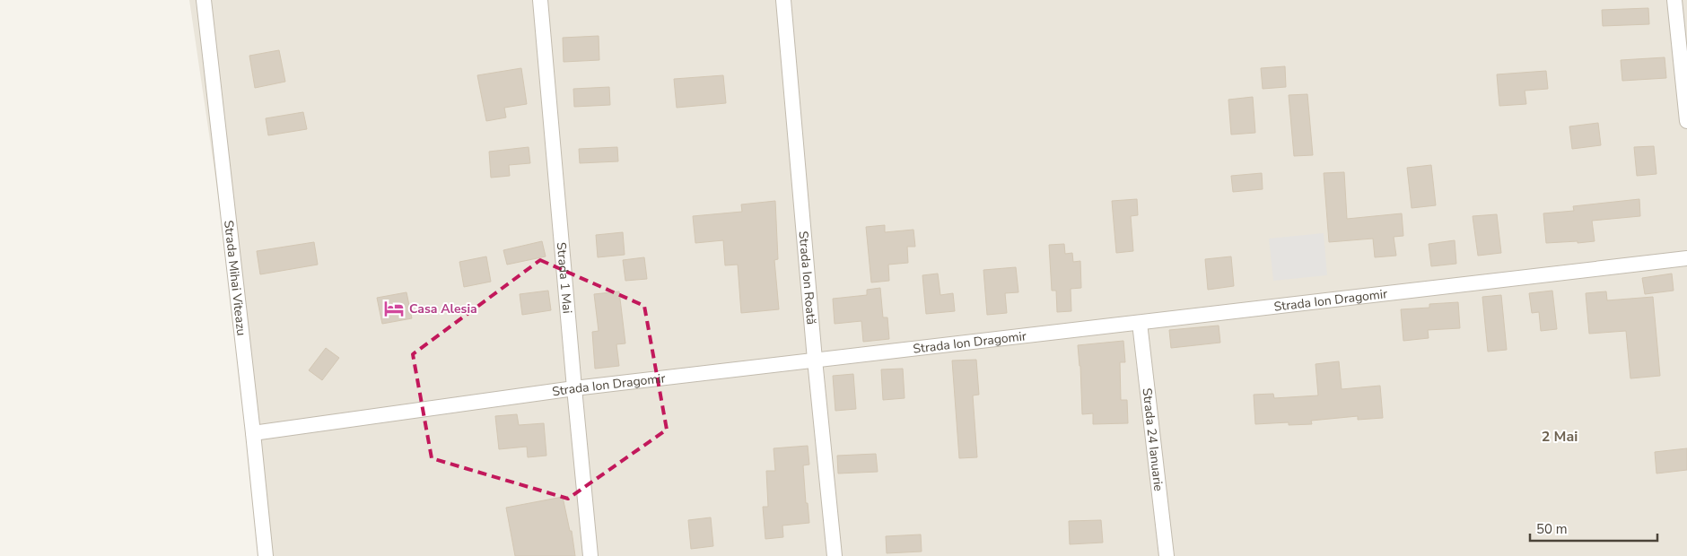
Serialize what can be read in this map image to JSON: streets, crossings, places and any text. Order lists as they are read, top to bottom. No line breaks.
{"streets":{"street":["Strada Mihai Viteazu","Strada 1 Mai","Strada Ion Roată","Strada Ion Dragomir","Strada 24 Ianuarie"]},"crossings":[["Strada Mihai Viteazu","Strada Ion Dragomir"],["Strada 1 Mai","Strada Ion Dragomir"],["Strada Ion Roată","Strada Ion Dragomir"],["Strada Ion Dragomir","Strada 24 Ianuarie"]],"districts":["2 Mai"],"places":{"hotel":["Casa Alesia"]},"scale_bar":"50 m"}
